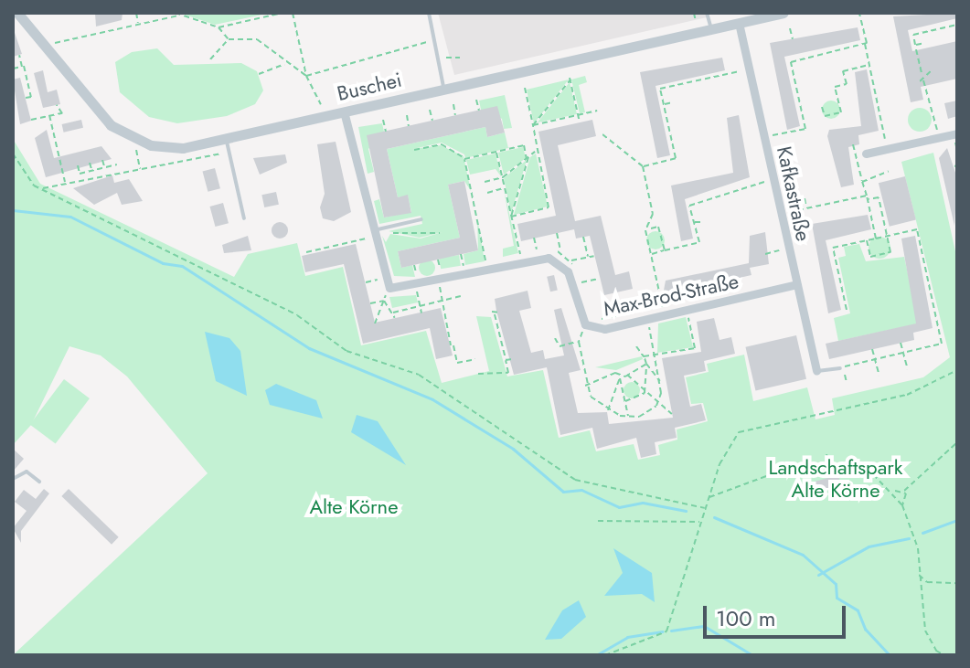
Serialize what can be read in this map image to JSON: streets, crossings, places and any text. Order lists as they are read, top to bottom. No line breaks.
{"streets":{"street":["Buschei","Kafkastraße","Max-Brod-Straße"]},"crossings":[["Buschei","Kafkastraße"],["Kafkastraße","Max-Brod-Straße"]],"parks":["Landschaftspark Alte Körne","Alte Körne"],"scale_bar":"100 m"}
